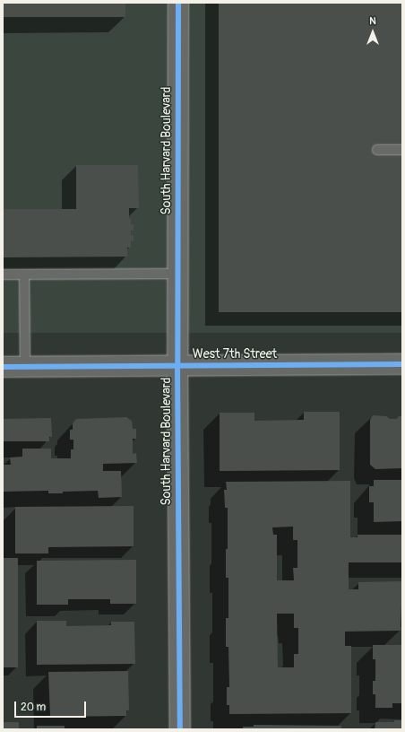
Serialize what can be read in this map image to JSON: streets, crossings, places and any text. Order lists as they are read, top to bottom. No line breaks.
{"streets":{"street":["South Harvard Boulevard","West 7th Street"]},"crossings":[["South Harvard Boulevard","West 7th Street"]],"scale_bar":"20 m","north":"top"}
